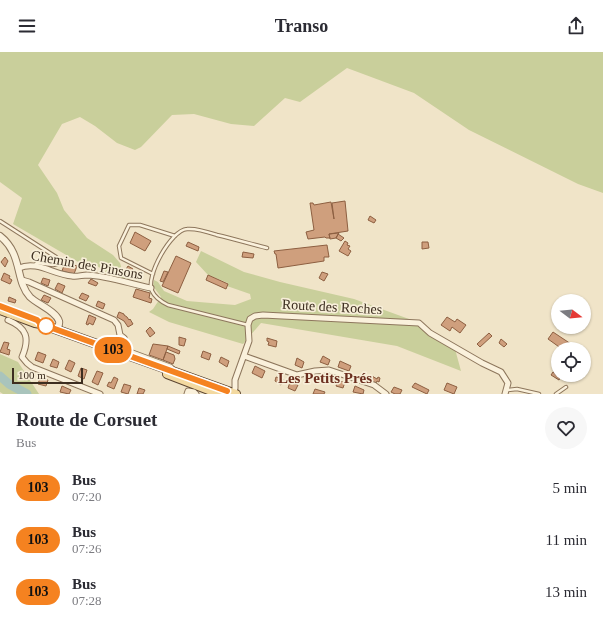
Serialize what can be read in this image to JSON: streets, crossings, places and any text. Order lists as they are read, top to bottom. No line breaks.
{"streets":{"street":["Chemin des Pinsons","Route des Roches"]},"districts":["Les Petits Prés"],"lines":["bus line 103"],"scale_bar":"100 m","north":"right","page":{"header":"Transo","on_map":"103","scale":"100 m","heading":["Route de Corsuet","Bus"],"list":[{"mark":"103","name":"Bus","note":"07:20","value":"5 min"},{"mark":"103","name":"Bus","note":"07:26","value":"11 min"},{"mark":"103","name":"Bus","note":"07:28","value":"13 min"}]}}
